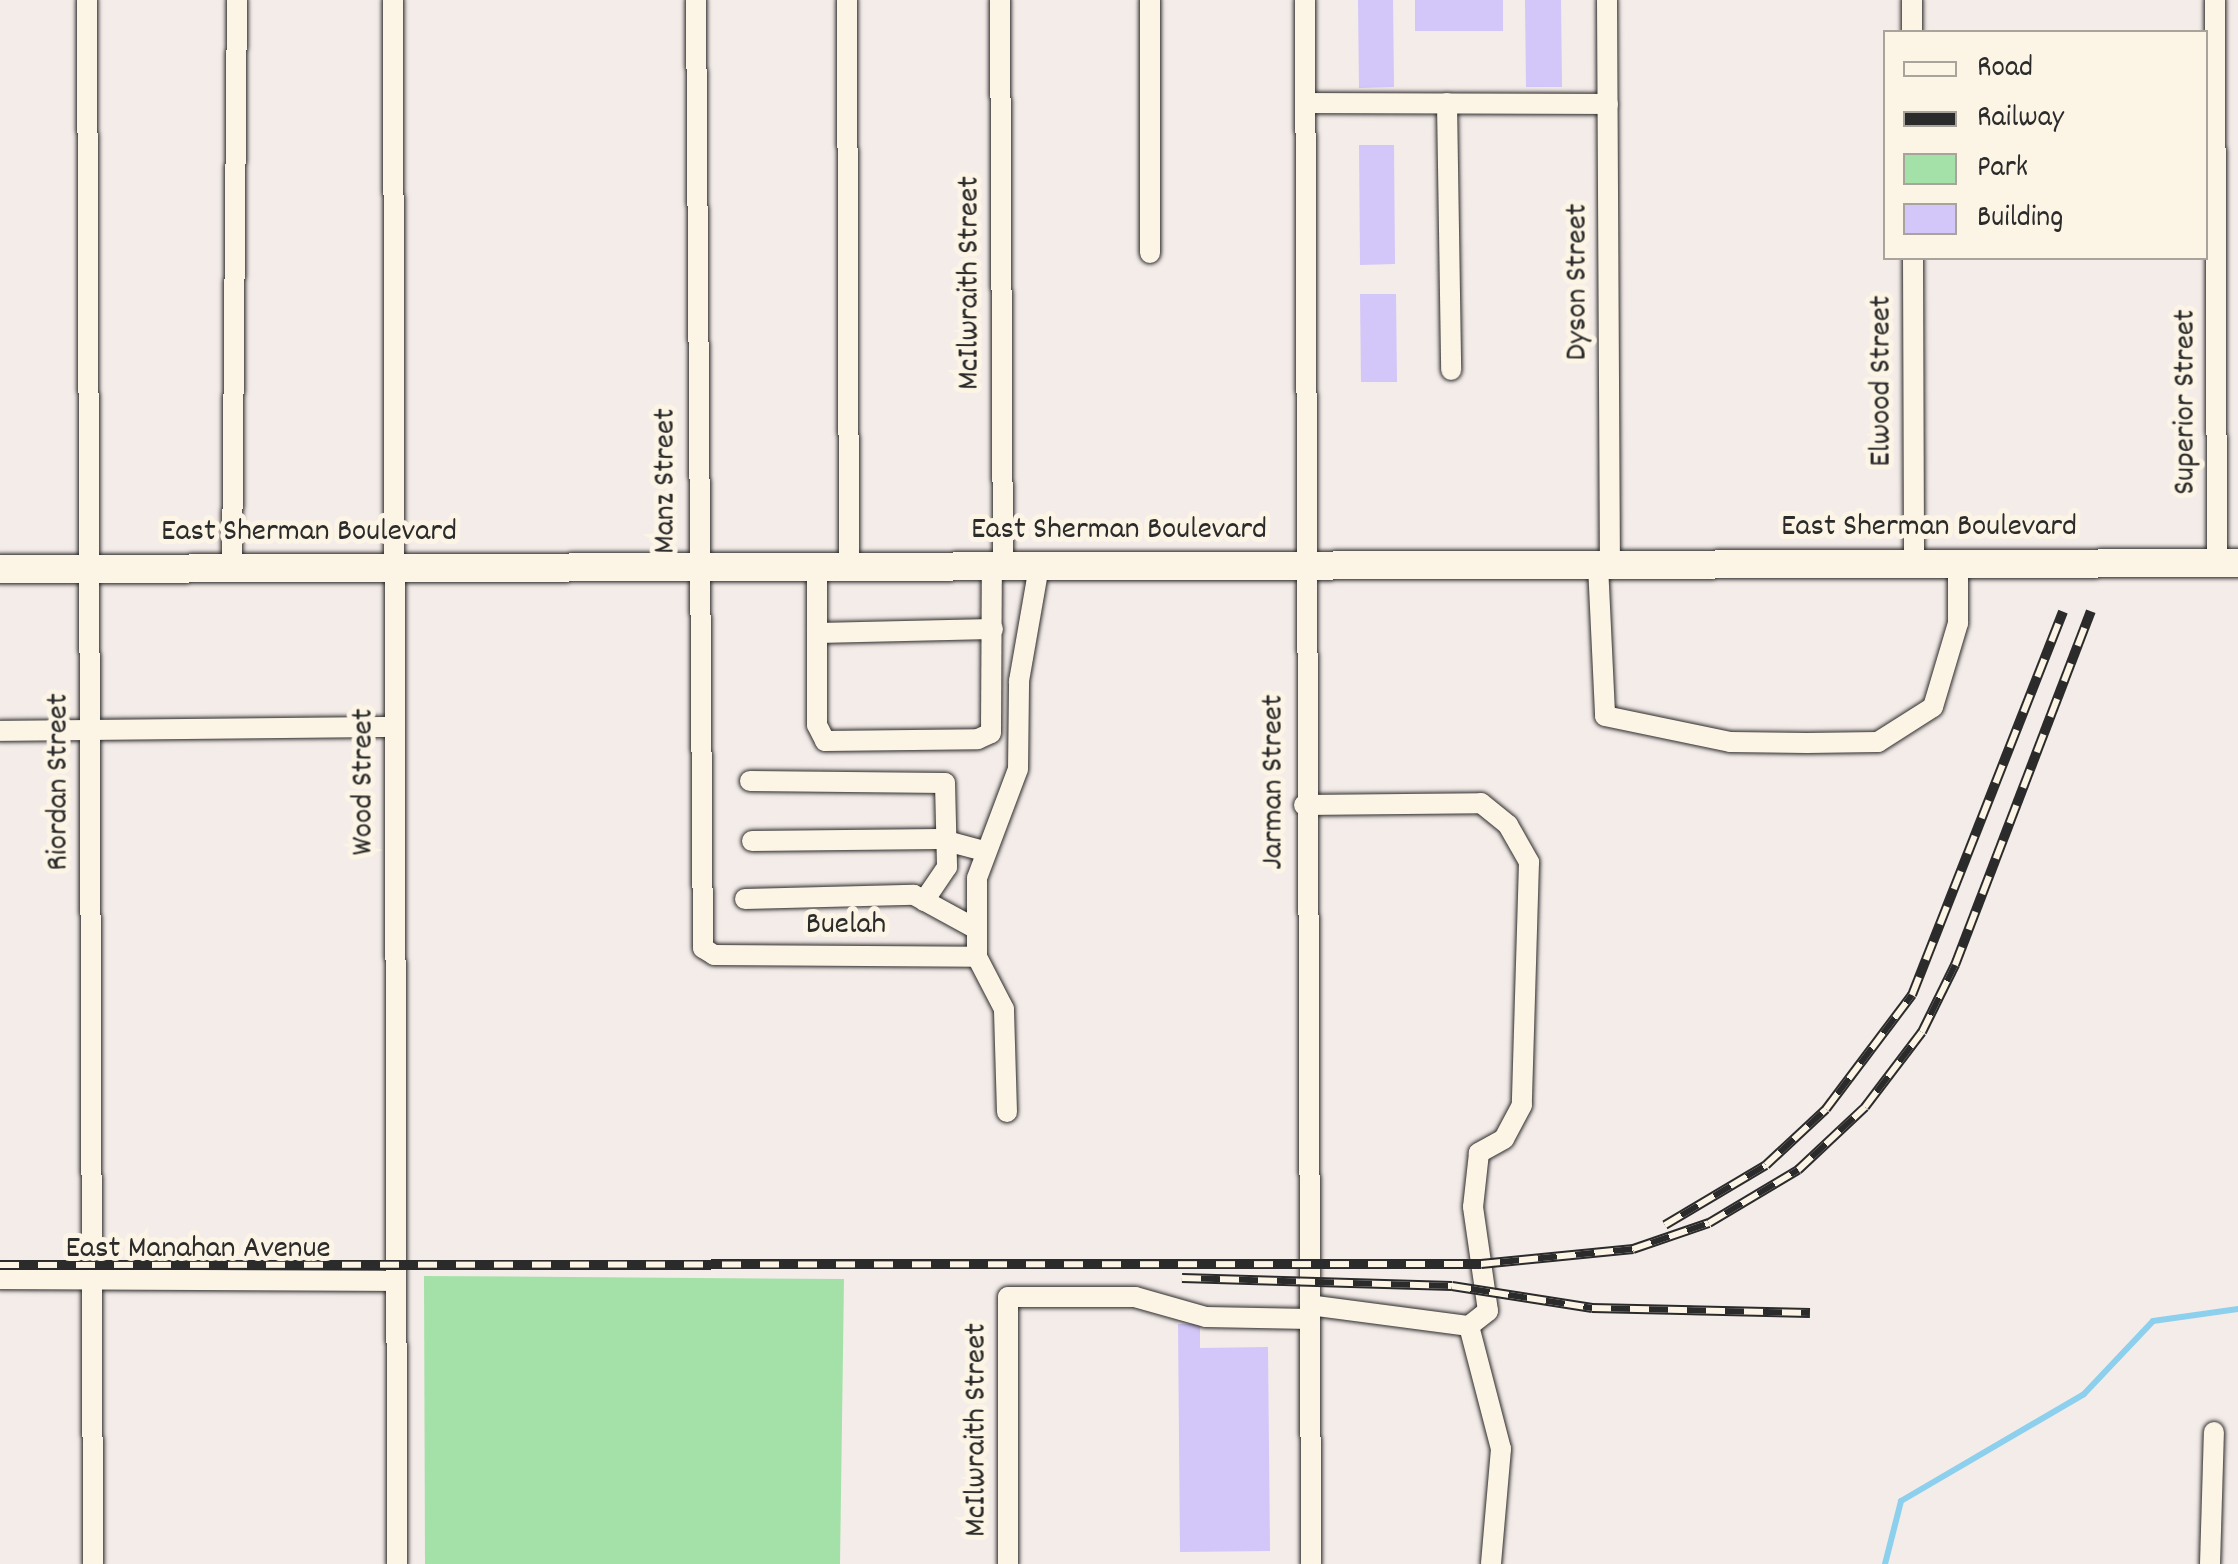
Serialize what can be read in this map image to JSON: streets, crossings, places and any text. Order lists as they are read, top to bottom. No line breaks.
{"streets":{"main road":["East Sherman Boulevard"],"street":["Dyson Street","McIlwraith Street","Elwood Street","Superior Street","Manz Street","Riordan Street","Wood Street","Jarman Street","Buelah","East Manahan Avenue"]},"crossings":[["Dyson Street","East Sherman Boulevard"],["McIlwraith Street","East Sherman Boulevard"],["McIlwraith Street","Jarman Street"],["Elwood Street","East Sherman Boulevard"],["Superior Street","East Sherman Boulevard"],["Manz Street","East Sherman Boulevard"],["Manz Street","Buelah"],["East Sherman Boulevard","Riordan Street"],["East Sherman Boulevard","Wood Street"],["East Sherman Boulevard","Jarman Street"],["Riordan Street","East Manahan Avenue"],["Wood Street","East Manahan Avenue"]],"legend":["Road","Railway","Park","Building"]}
